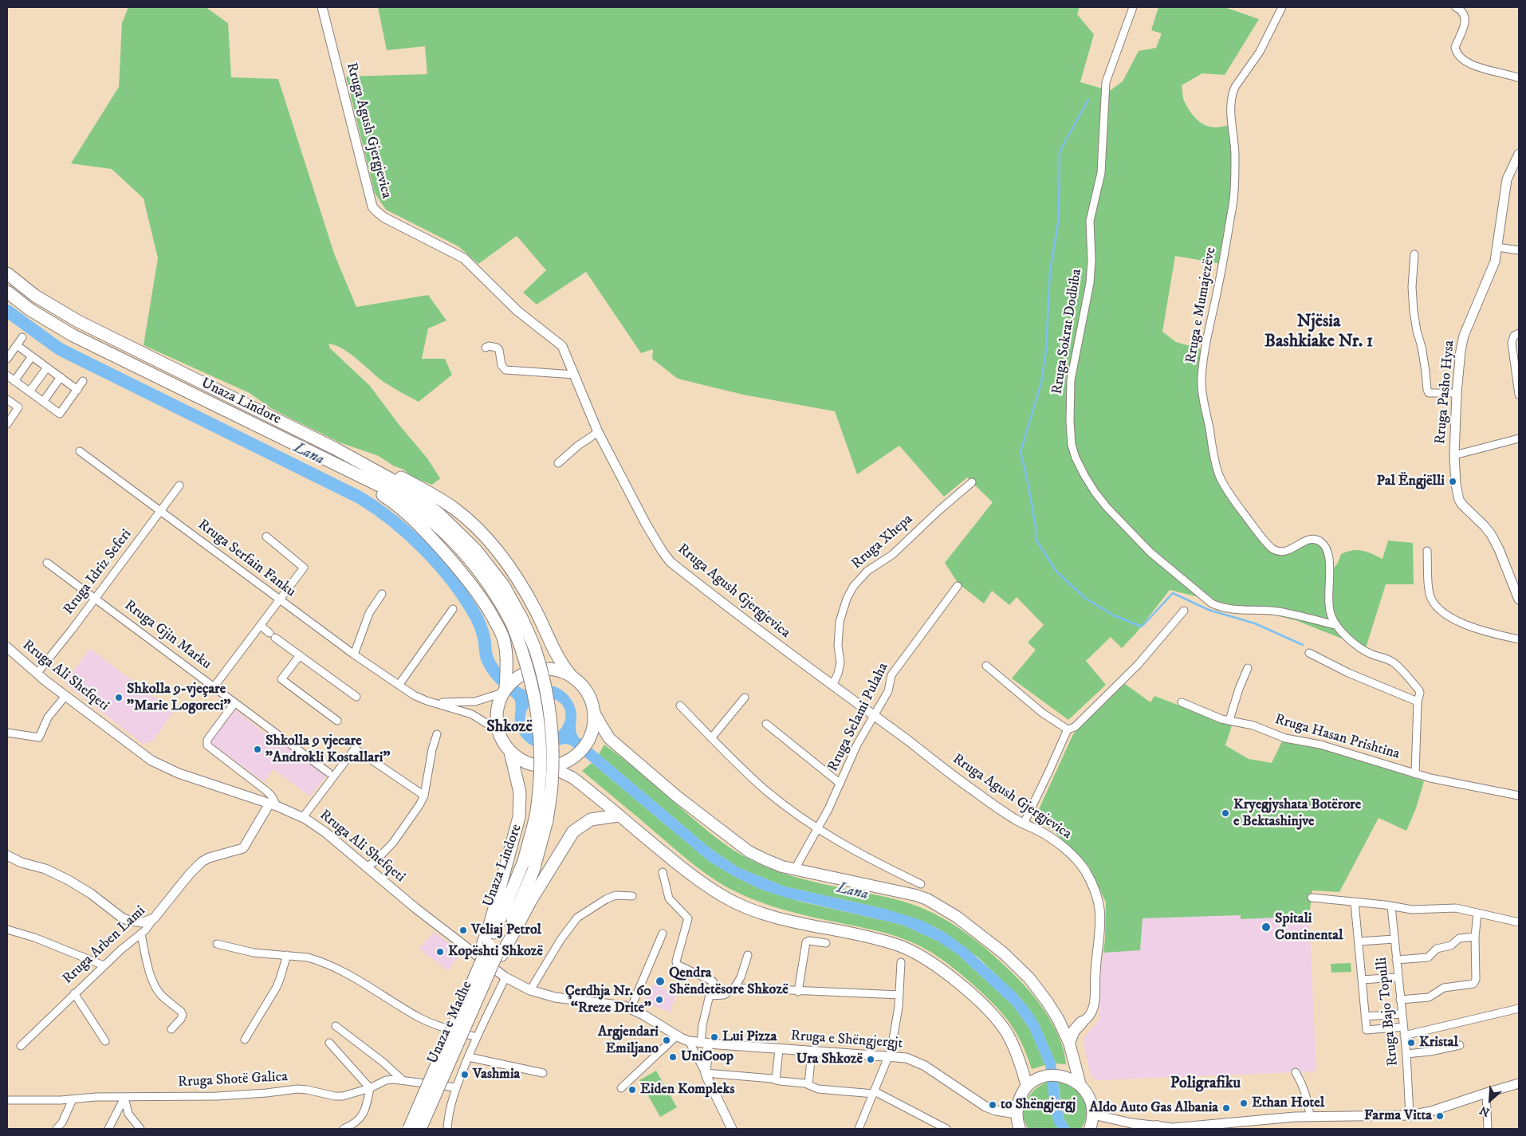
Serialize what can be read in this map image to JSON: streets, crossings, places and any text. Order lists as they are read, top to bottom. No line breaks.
{"streets":{"highway":["Unaza Lindore","Unaza e Madhe"],"main road":["Rruga Agush Gjergjevica","Rruga Pasho Hysa","Rruga Ali Shefqeti","Rruga Arben Lami","Rruga e Shëngjergjt"],"street":["Rruga e Mumajezëve","Rruga Sokrat Dodbiba","Rruga Xhepa","Rruga Serfain Fanku","Rruga Idriz Seferi","Rruga Gjin Marku","Rruga Selami Pulaha","Rruga Hasan Prishtina","Rruga Bajo Topulli","Rruga Shotë Galica"]},"crossings":[["Rruga Agush Gjergjevica","Rruga Xhepa"],["Rruga Agush Gjergjevica","Rruga Selami Pulaha"],["Rruga e Mumajezëve","Rruga Sokrat Dodbiba"],["Rruga e Mumajezëve","Rruga Hasan Prishtina"],["Unaza Lindore","Unaza e Madhe"],["Rruga Serfain Fanku","Rruga Idriz Seferi"],["Rruga Idriz Seferi","Rruga Gjin Marku"],["Rruga Idriz Seferi","Rruga Ali Shefqeti"],["Rruga Ali Shefqeti","Rruga Arben Lami"],["Rruga Ali Shefqeti","Rruga e Shëngjergjt"]],"districts":["Njësia Bashkiake Nr. 1","Shkozë","Poligrafiku"],"water":["Lana"],"places":["Pal Ëngjëlli","Shkolla 9-vjeçare \"Marie Logoreci\"","Shkolla 9 vjecare \"Androkli Kostallari\"","Kryegjyshata Botërore e Bektashinjve","Spitali Continental","Veliaj Petrol","Kopështi Shkozë","Qendra Shëndetësore Shkozë","Çerdhja Nr. 60 “Rreze Drite”","Lui Pizza","Argjendari Emiljano","Kristal","UniCoop","Ura Shkozë","Vashmia","Eiden Kompleks","Ethan Hotel","to Shëngjergj","Aldo Auto Gas Albania","Farma Vitta"],"north":"bottom left"}
